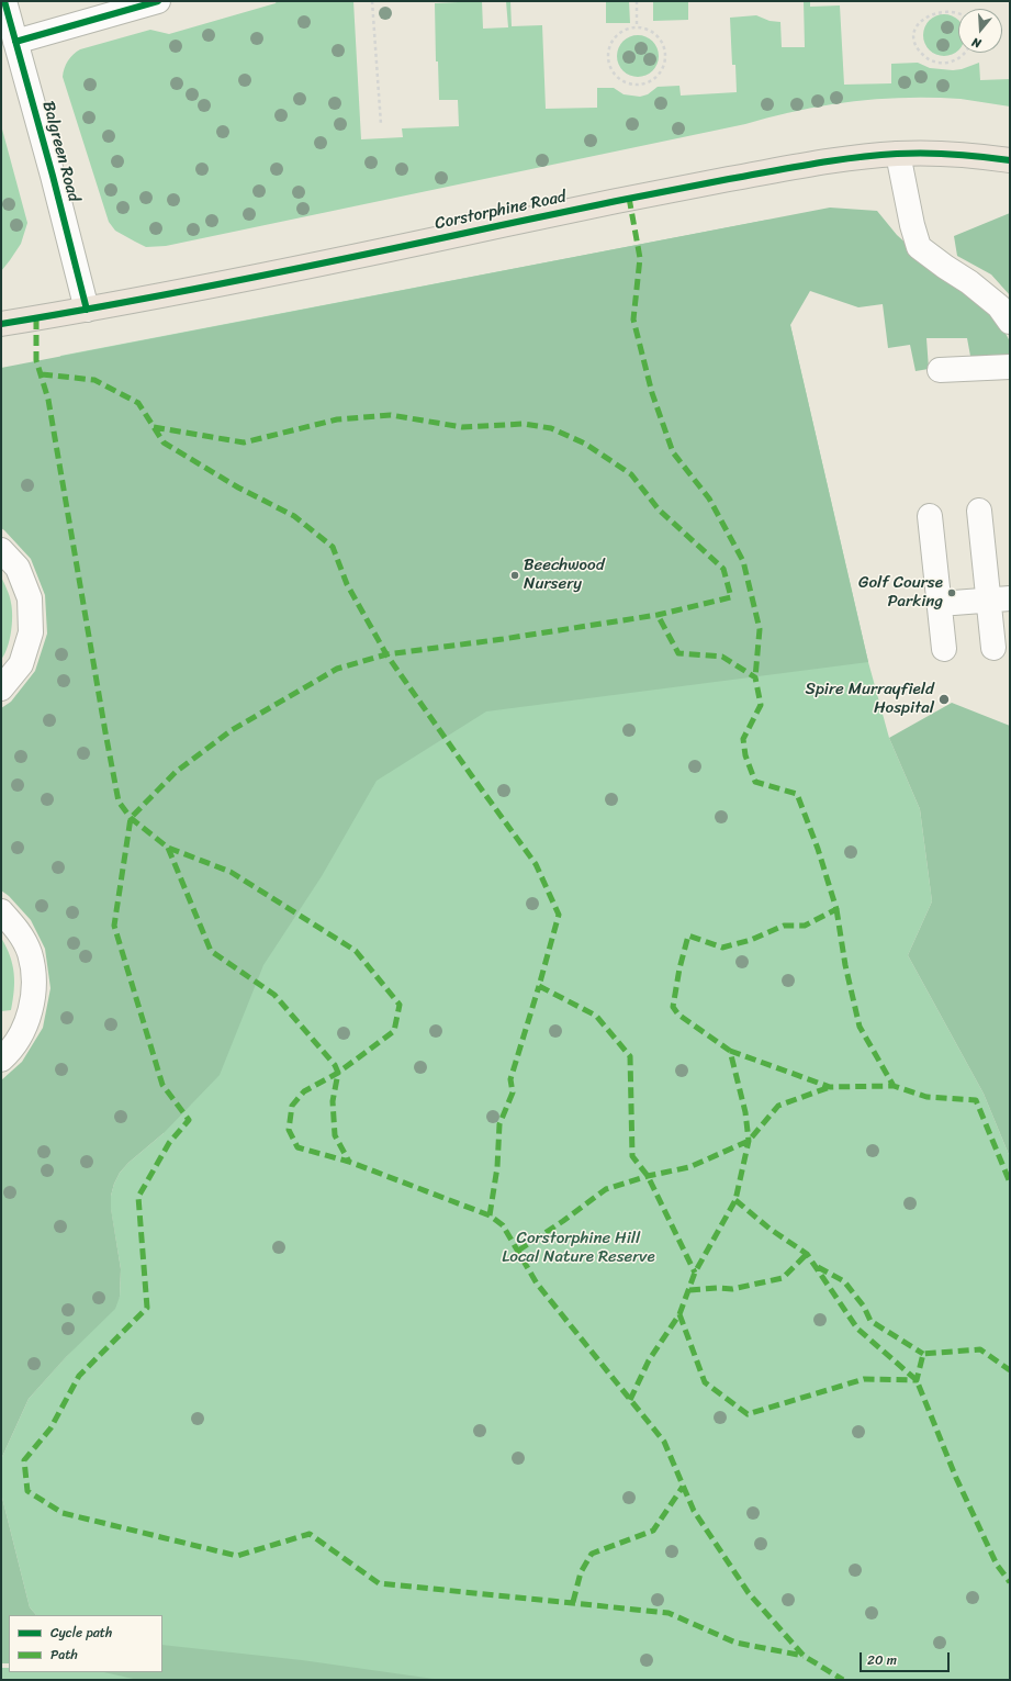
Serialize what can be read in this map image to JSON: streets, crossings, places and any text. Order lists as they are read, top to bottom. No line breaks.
{"streets":{"main road":["Corstorphine Road"],"street":["Balgreen Road"]},"crossings":[["Balgreen Road","Corstorphine Road"]],"parks":["Corstorphine Hill Local Nature Reserve"],"places":["Beechwood Nursery","Golf Course Parking","Spire Murrayfield Hospital"],"legend":["Cycle path","Path"],"scale_bar":"20 m","north":"bottom"}
